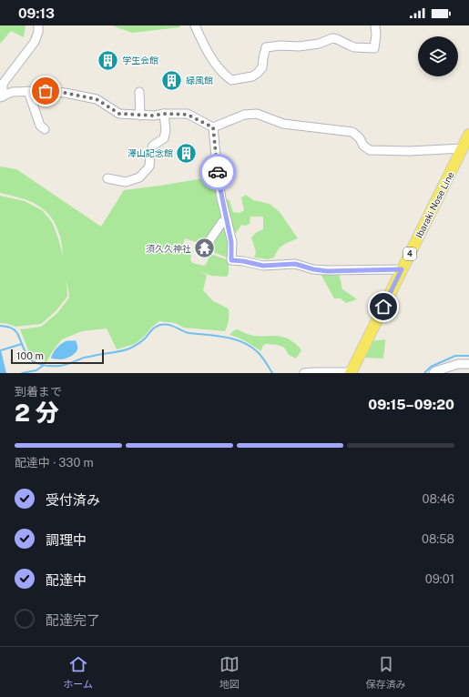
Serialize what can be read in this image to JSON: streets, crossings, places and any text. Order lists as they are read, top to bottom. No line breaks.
{"streets":{"main road":["Ibaraki Nose Line","4"]},"places":{"building":["学生会館","緑風館","澤山記念館"],"temple":["須久久神社"]},"scale_bar":"100 m","page":{"status":"09:13","scale":"100 m","heading":["2 分","到着まで","09:15–09:20"],"bar":"配達中 · 330 m","list":[["受付済み","08:46"],["調理中","08:58"],["配達中","09:01"],"配達完了"],"tabs":["ホーム","地図","保存済み"]}}
